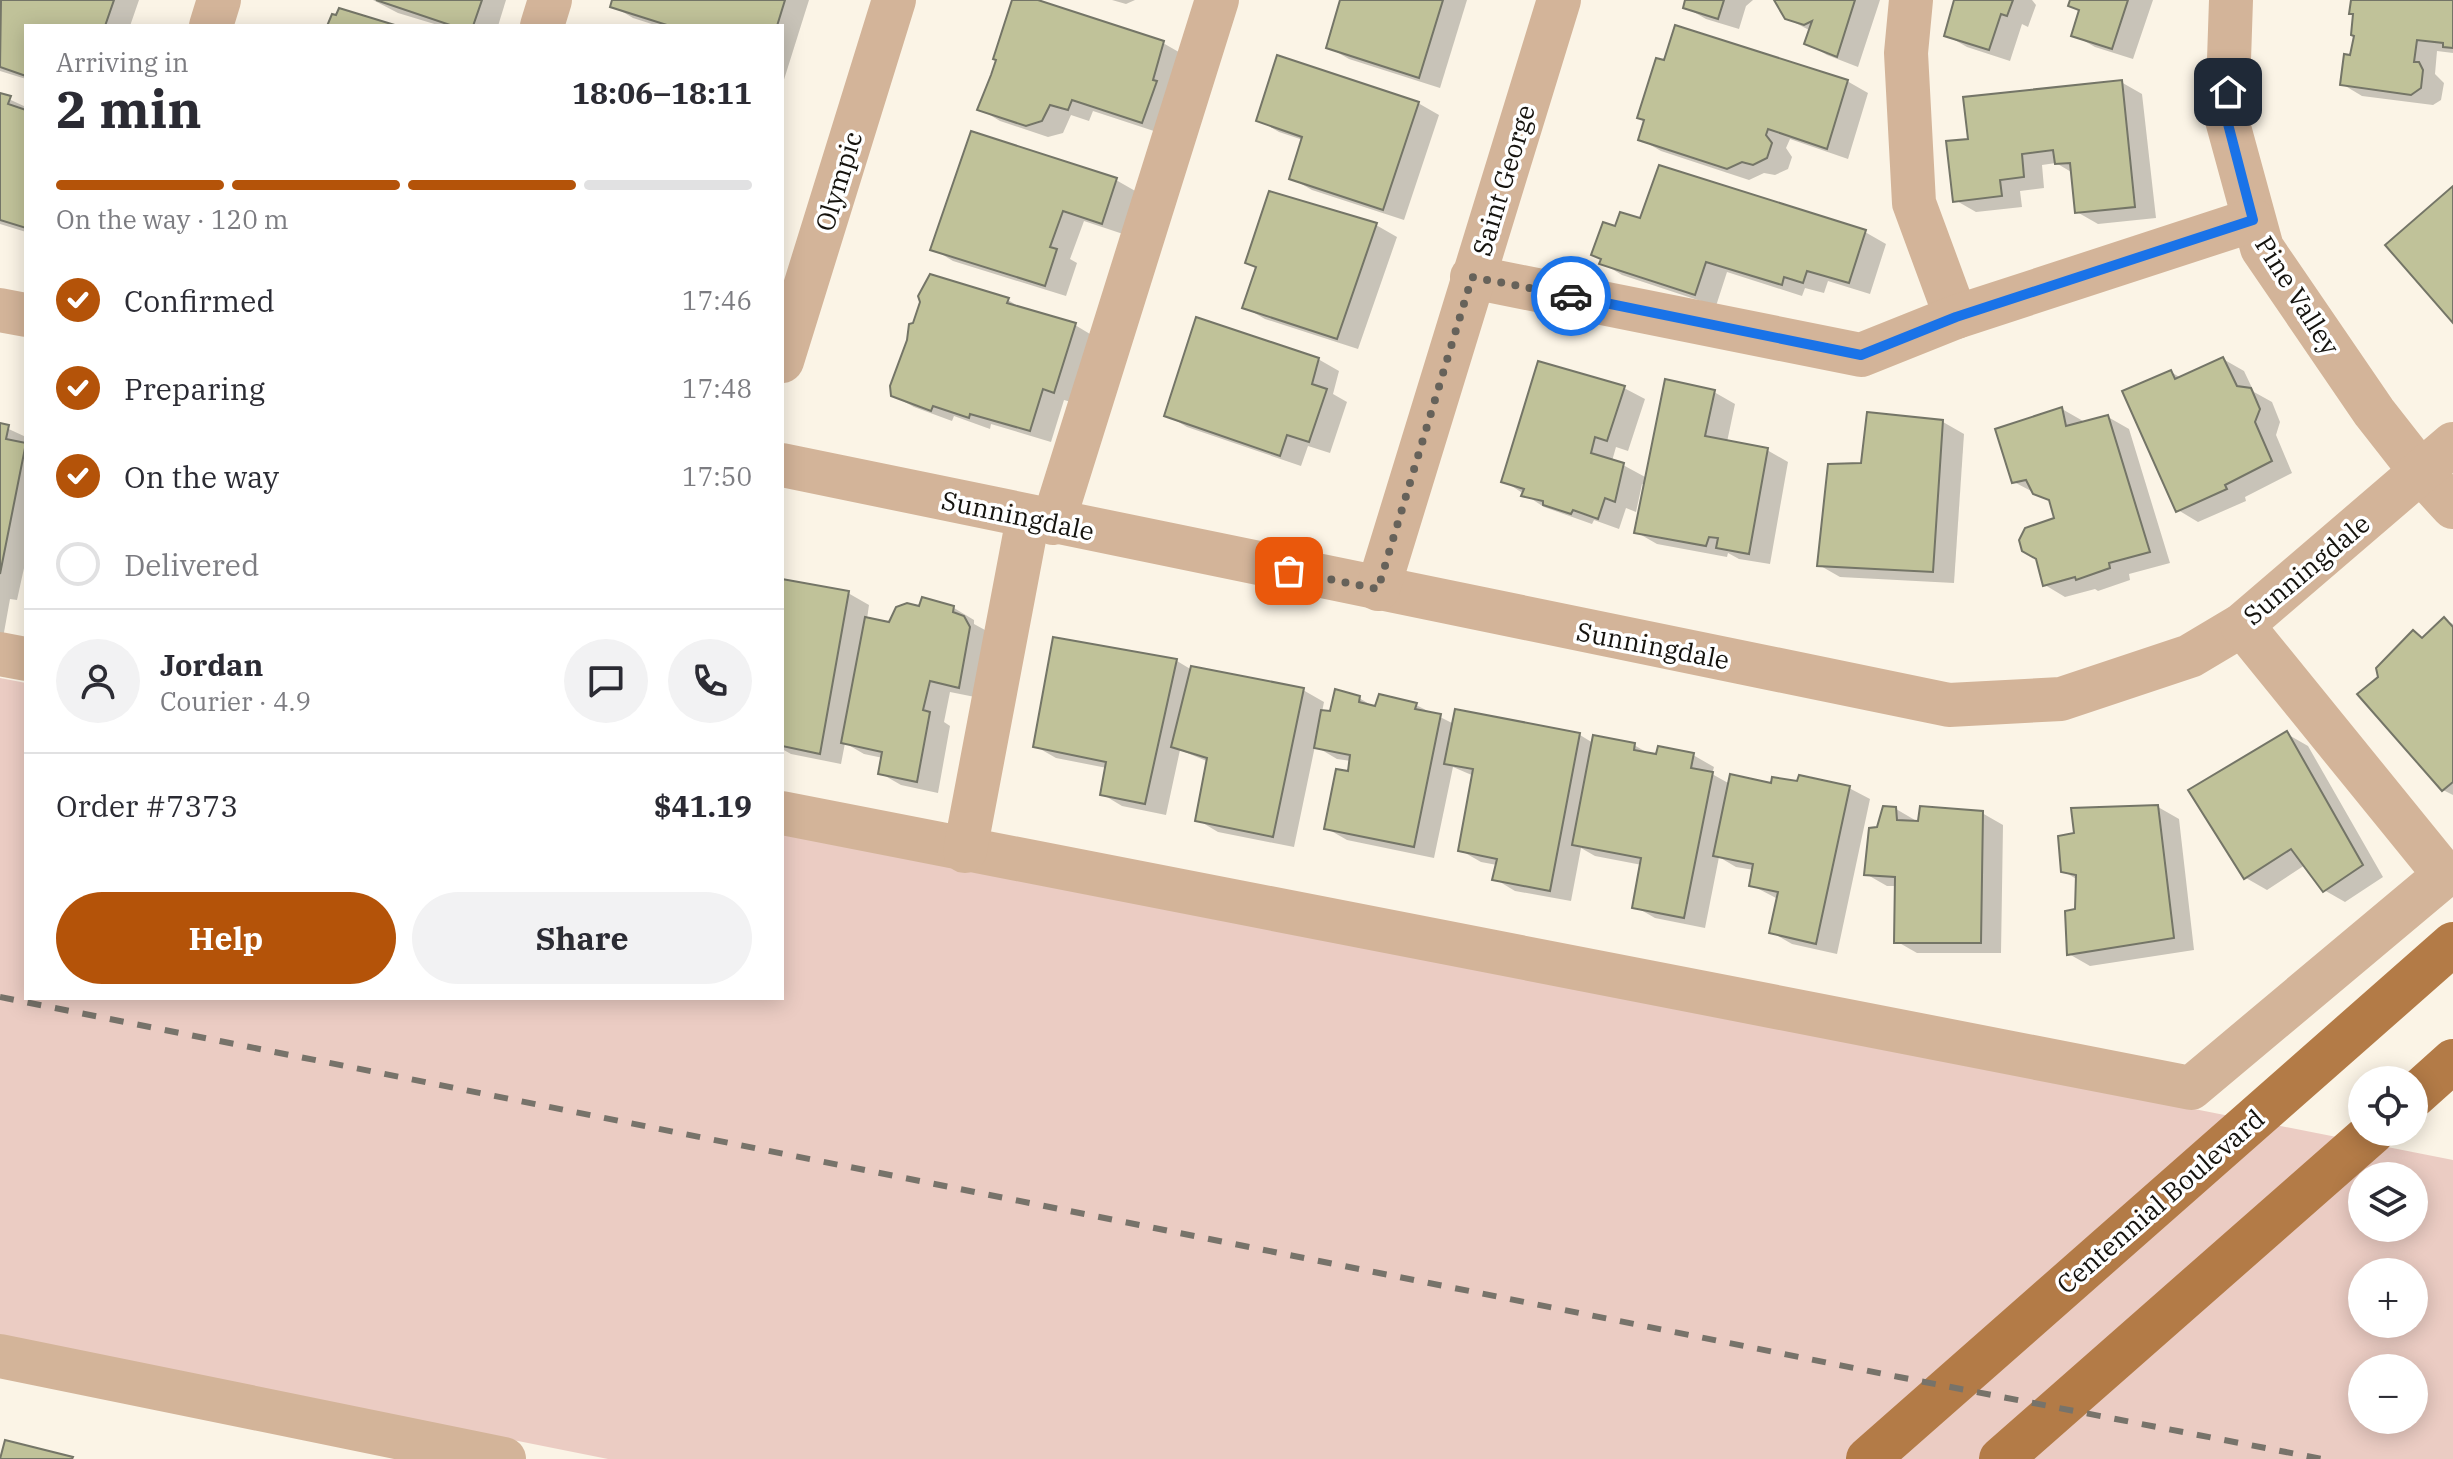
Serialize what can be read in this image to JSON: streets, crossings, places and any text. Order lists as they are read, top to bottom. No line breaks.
{"streets":{"main road":["Centennial Boulevard"],"street":["Saint George","Olympic","Pine Valley","Sunningdale"]},"crossings":[["Saint George","Sunningdale"],["Pine Valley","Sunningdale"]],"page":{"heading":["2 min","Arriving in","18:06–18:11"],"panel":["Jordan","Courier · 4.9","Order #7373","$41.19"],"bar":"On the way · 120 m","list":[["Confirmed","17:46"],["Preparing","17:48"],["On the way","17:50"],"Delivered"],"buttons":["Help","Share"],"map_buttons":["+","−"]}}
